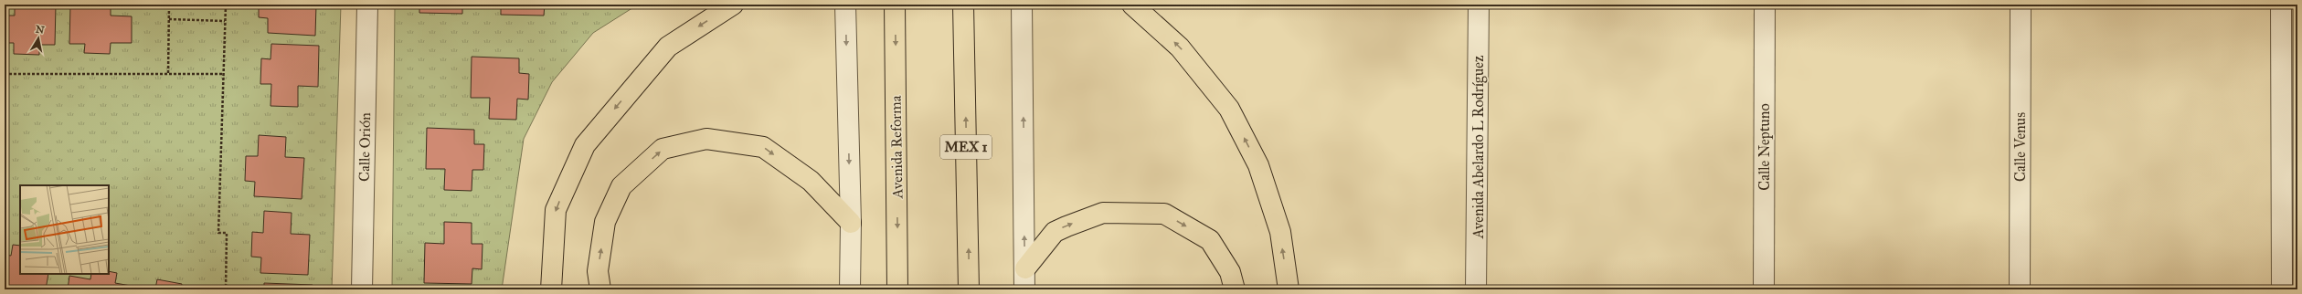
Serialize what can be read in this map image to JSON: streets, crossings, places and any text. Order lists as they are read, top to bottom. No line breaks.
{"streets":{"main road":["Avenida Reforma","MEX 1"],"street":["Calle Orión","Avenida Abelardo L Rodríguez","Calle Neptuno","Calle Venus"]},"north":"top"}
